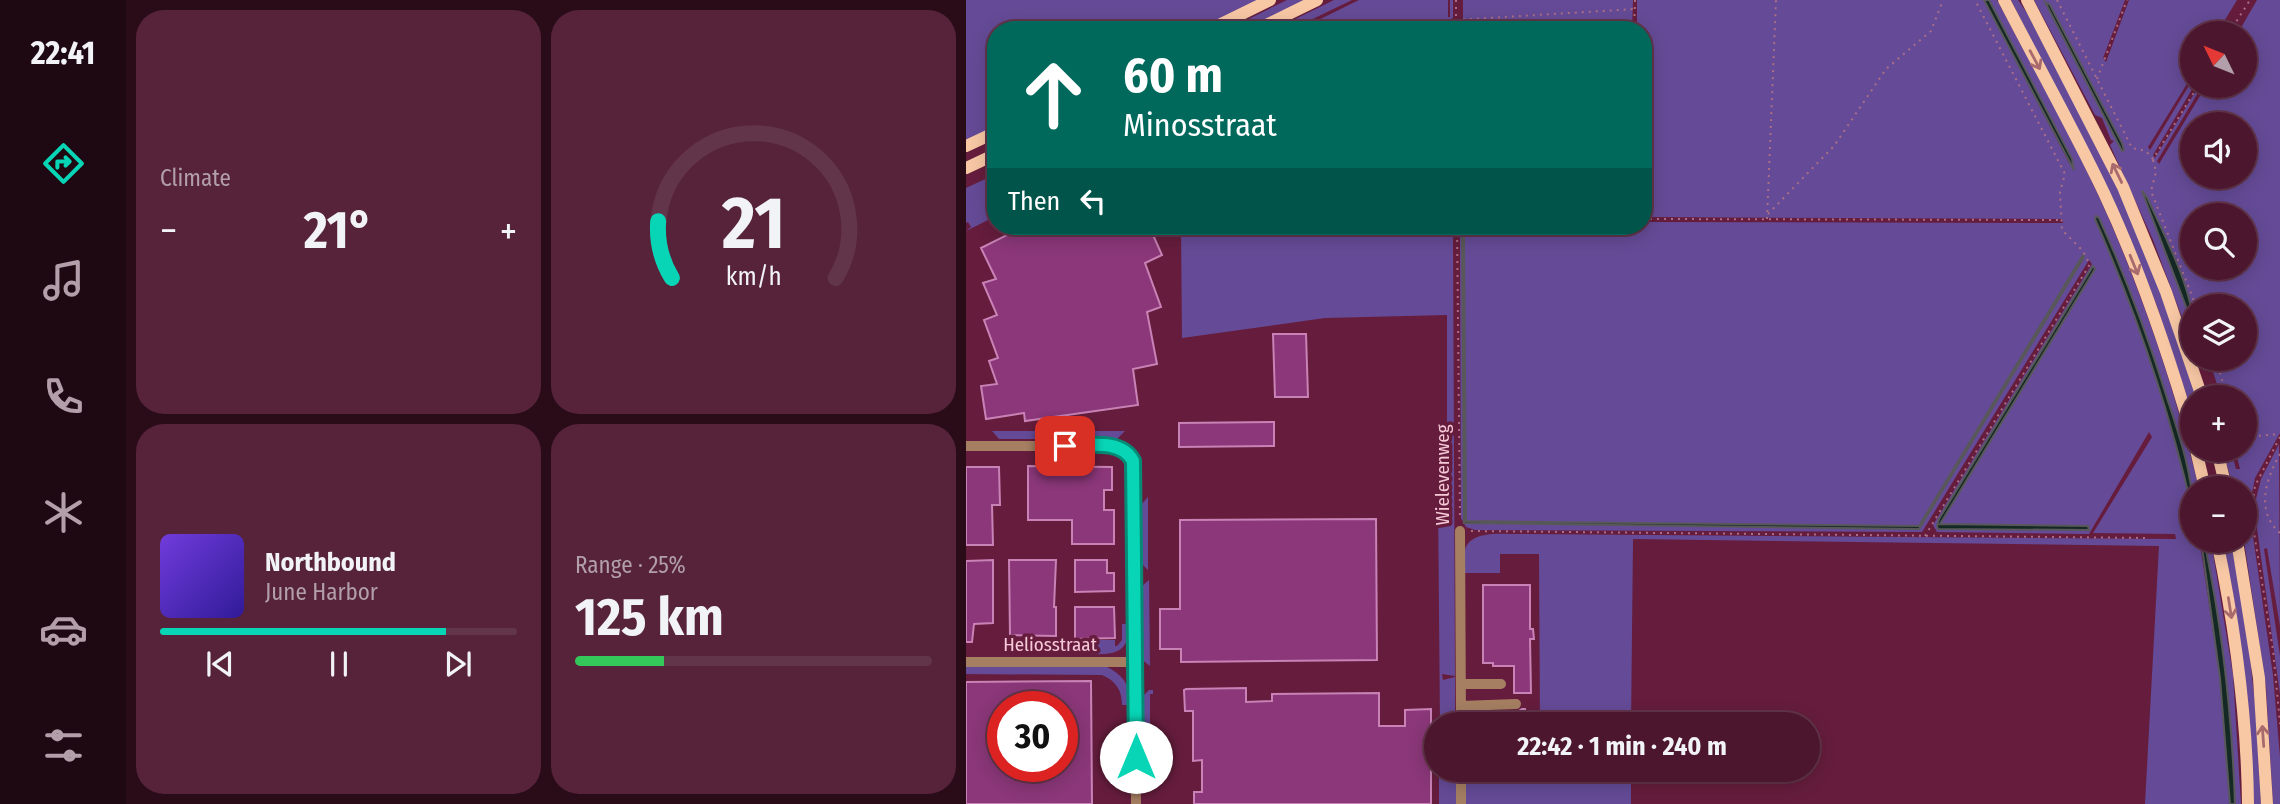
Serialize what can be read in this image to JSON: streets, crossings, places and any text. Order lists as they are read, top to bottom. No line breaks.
{"streets":{"street":["Wielevenweg","Heliosstraat"]},"north":"top left","page":{"tabs":"22:41","tile":["Climate",["Range · 25%","125 km"]],"map_buttons":["+","−"],"turn":["60 m","Minosstraat"],"then":"Then","heat":["−","21°","+"],"song":["Northbound","June Harbor"],"limit":"30","trip":"22:42 · 1 min · 240 m","gauge":["21","km/h"]}}
